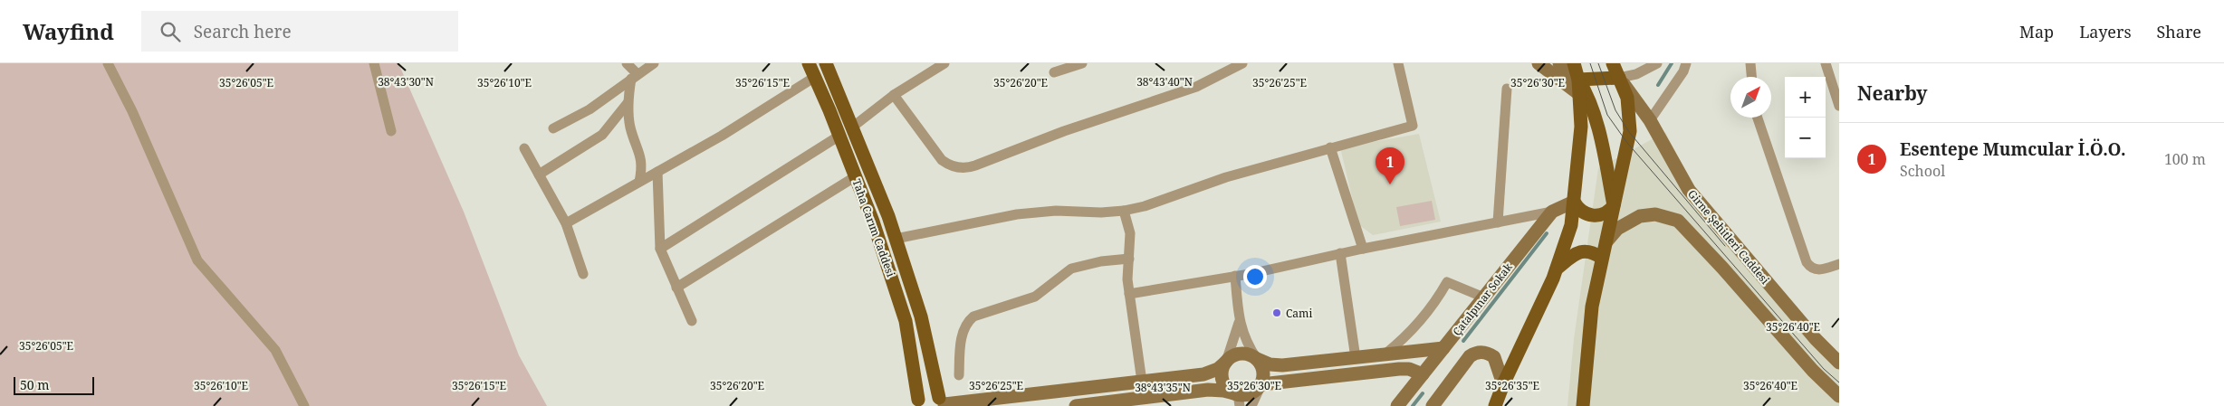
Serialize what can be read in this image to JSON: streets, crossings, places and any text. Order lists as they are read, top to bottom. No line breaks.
{"streets":{"main road":["Taha Carım Caddesi"],"street":["Girne Şehitleri Caddesi","Çatalpınar Sokak"]},"places":["Cami"],"scale_bar":"50 m","north":"top right","page":{"header":"Wayfind","search":"Search here","nav":["Map","Layers","Share"],"heading":"Nearby","map_buttons":["+","−"],"list":[{"mark":"1","name":"Esentepe Mumcular İ.Ö.O.","note":"School","value":"100 m"}],"pins":"1","scale":"50 m"},"coordinates":["38°43'30\"N","38°43'40\"N","35°26'05\"E","35°26'10\"E","35°26'15\"E","35°26'20\"E","35°26'25\"E","35°26'30\"E","35°26'40\"E","35°26'35\"E","38°43'35\"N"]}
